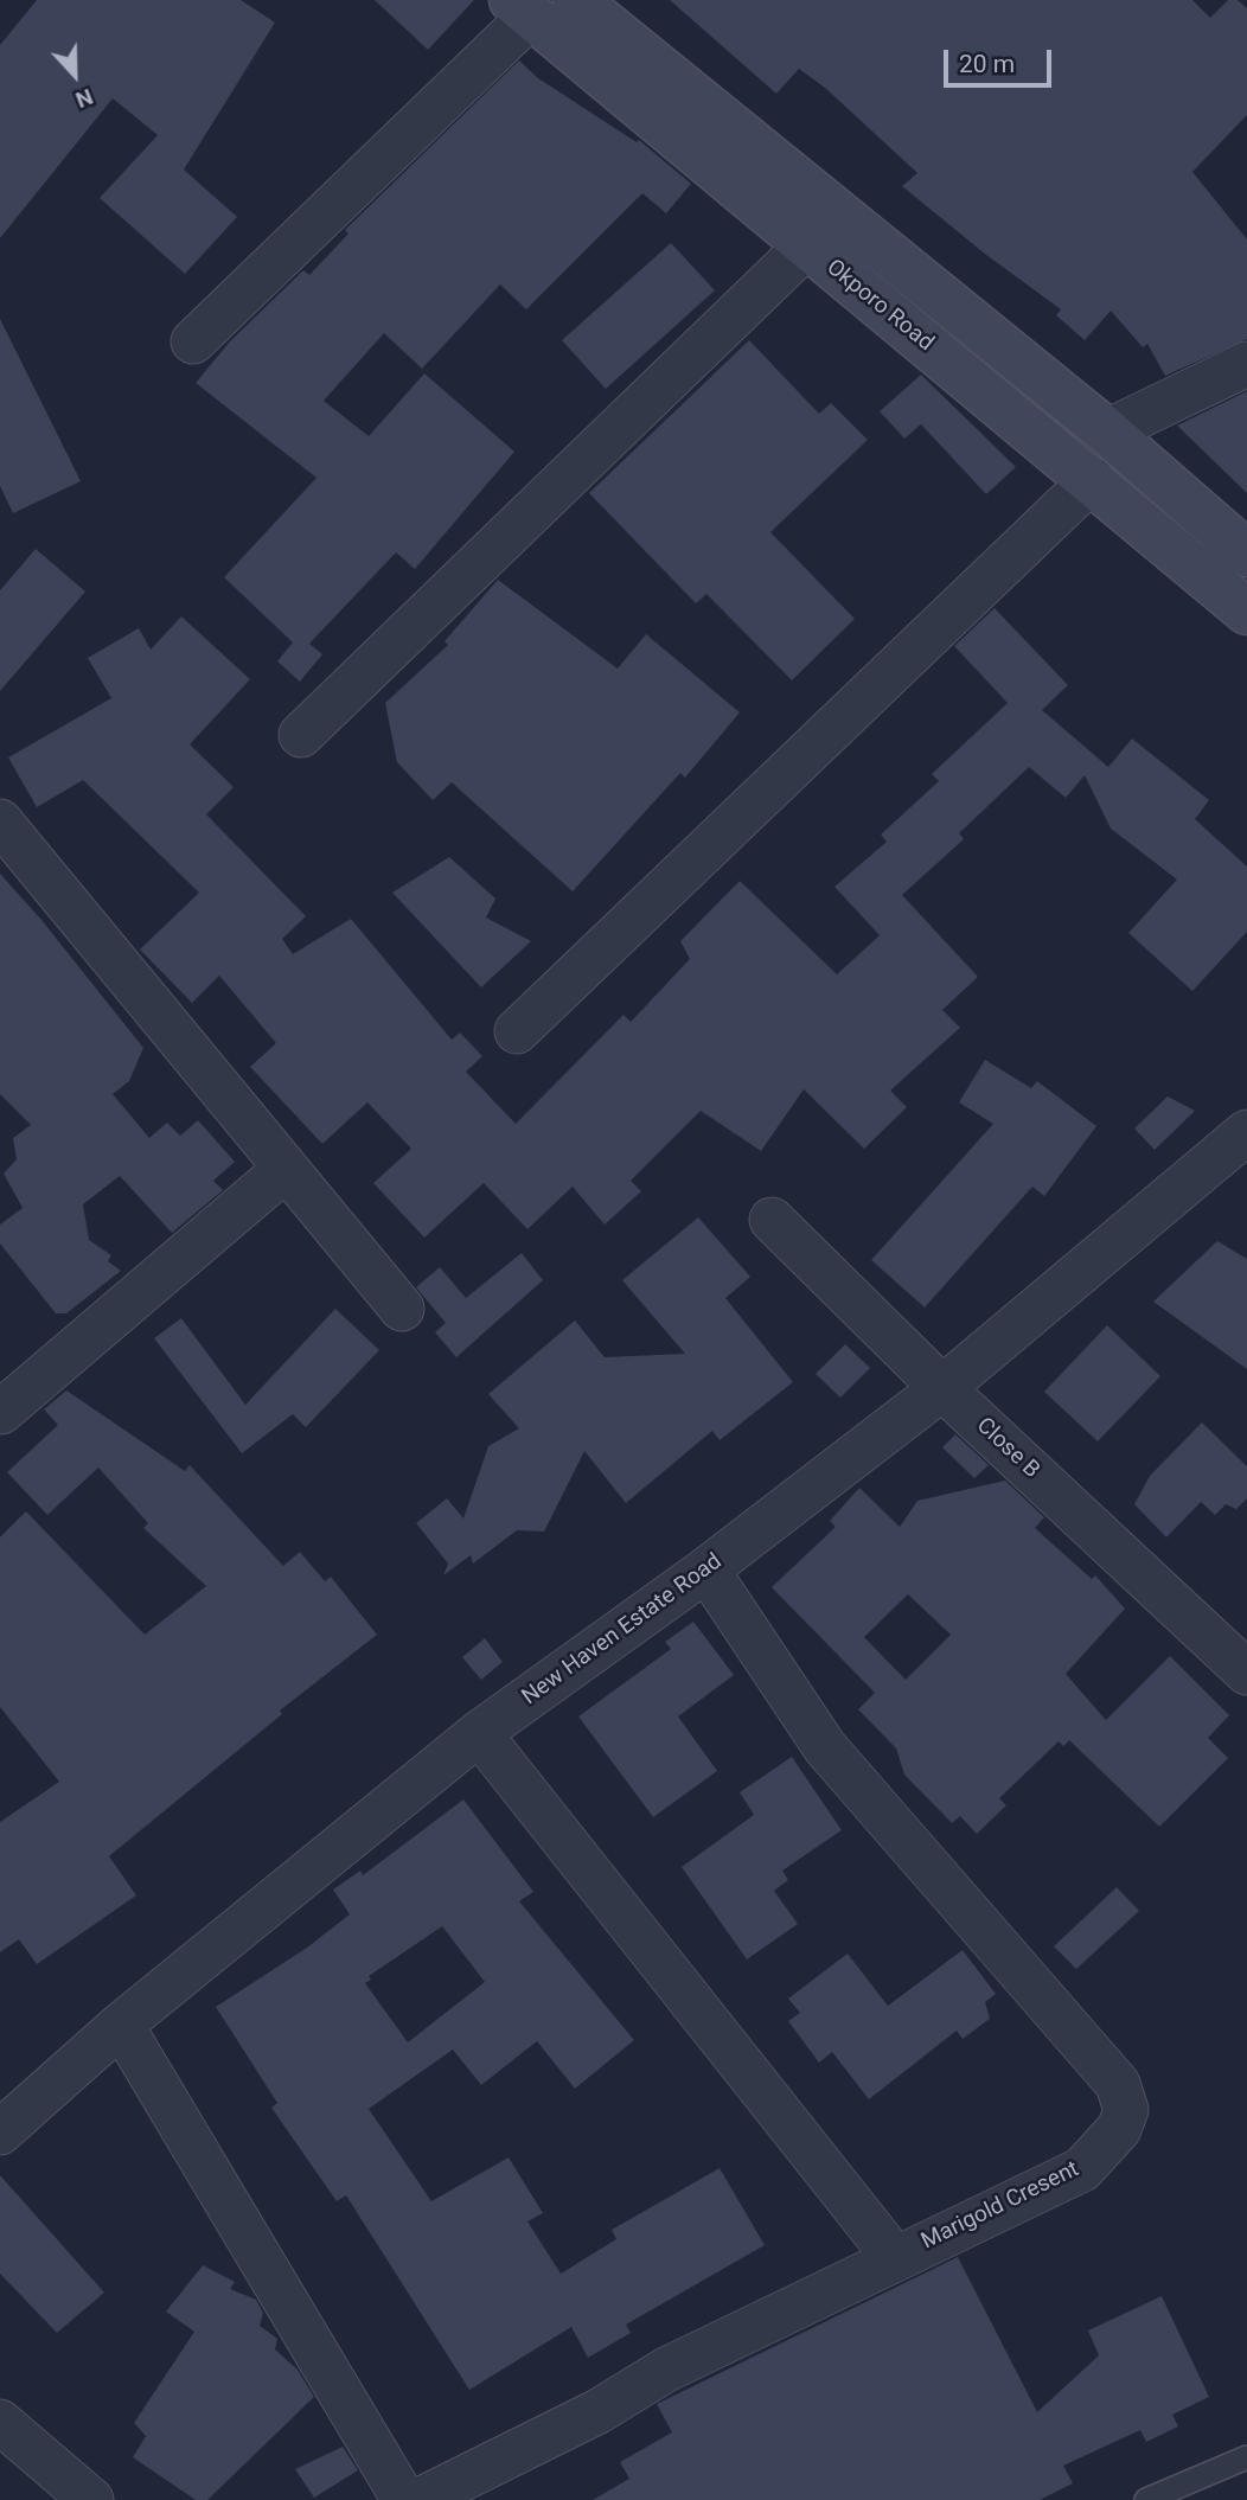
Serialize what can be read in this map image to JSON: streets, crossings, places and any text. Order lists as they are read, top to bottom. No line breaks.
{"streets":{"main road":["Okporo Road"],"street":["Close B","New Haven Estate Road","Marigold Cresent"]},"crossings":[["Close B","New Haven Estate Road"],["New Haven Estate Road","Marigold Cresent"]],"scale_bar":"20 m","north":"bottom"}
